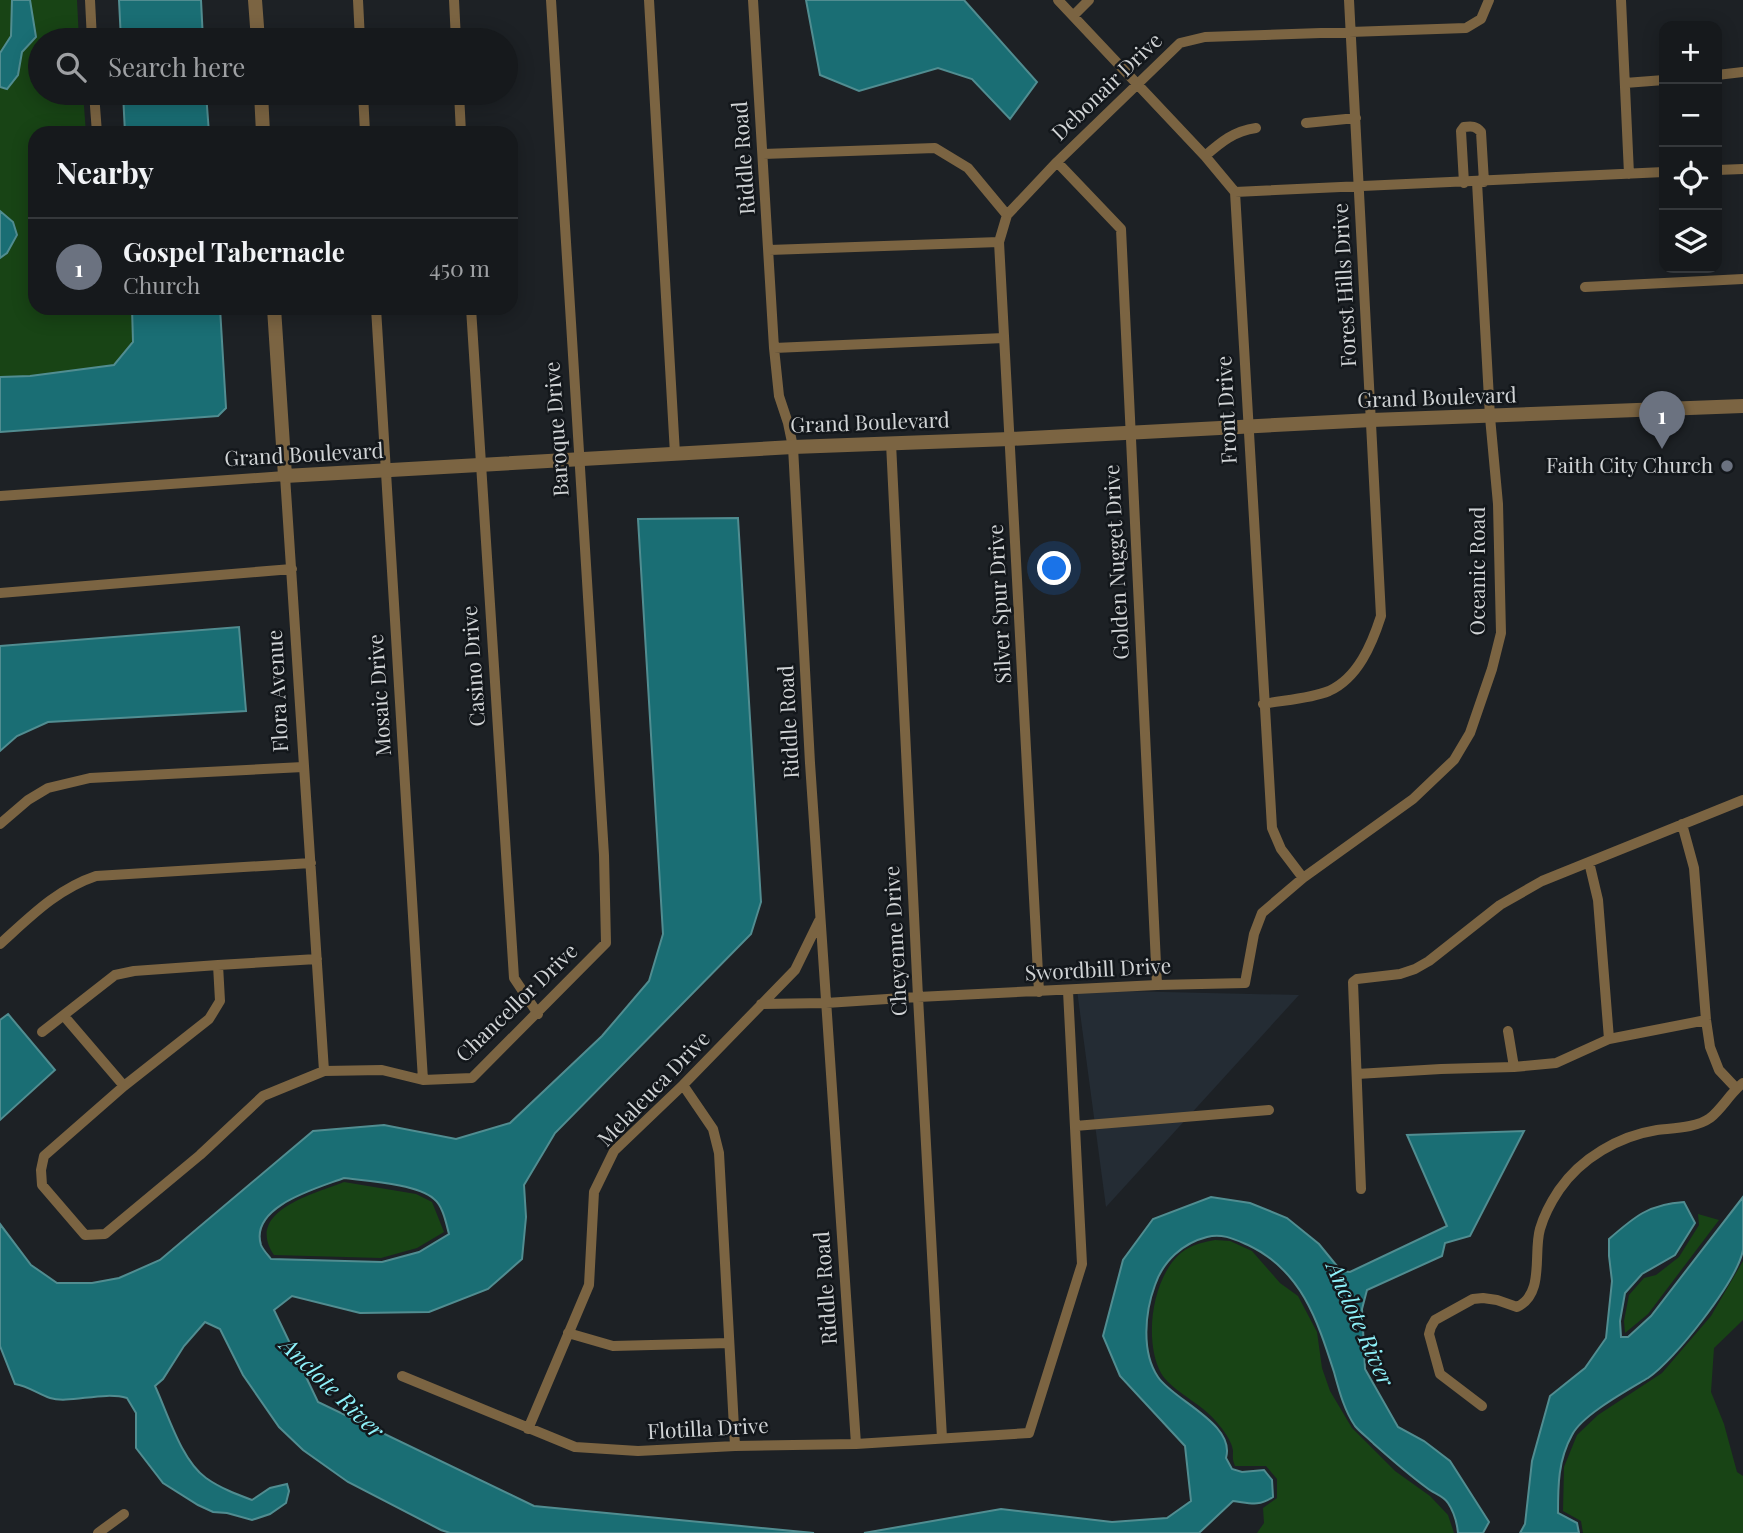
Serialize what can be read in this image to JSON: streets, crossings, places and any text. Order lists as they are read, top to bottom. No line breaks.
{"streets":{"street":["Debonair Drive","Riddle Road","Forest Hills Drive","Grand Boulevard","Front Drive","Baroque Drive","Golden Nugget Drive","Oceanic Road","Silver Spur Drive","Casino Drive","Flora Avenue","Mosaic Drive","Cheyenne Drive","Swordbill Drive","Chancellor Drive","Melaleuca Drive","Flotilla Drive"]},"crossings":[["Debonair Drive","Forest Hills Drive"],["Debonair Drive","Golden Nugget Drive"],["Debonair Drive","Silver Spur Drive"],["Riddle Road","Grand Boulevard"],["Riddle Road","Swordbill Drive"],["Riddle Road","Melaleuca Drive"],["Riddle Road","Flotilla Drive"],["Forest Hills Drive","Grand Boulevard"],["Forest Hills Drive","Front Drive"],["Grand Boulevard","Front Drive"],["Grand Boulevard","Baroque Drive"],["Grand Boulevard","Golden Nugget Drive"],["Grand Boulevard","Oceanic Road"],["Grand Boulevard","Silver Spur Drive"],["Grand Boulevard","Casino Drive"],["Grand Boulevard","Flora Avenue"],["Grand Boulevard","Mosaic Drive"],["Grand Boulevard","Cheyenne Drive"],["Front Drive","Oceanic Road"],["Front Drive","Swordbill Drive"],["Baroque Drive","Chancellor Drive"],["Golden Nugget Drive","Swordbill Drive"],["Oceanic Road","Swordbill Drive"],["Silver Spur Drive","Swordbill Drive"],["Casino Drive","Chancellor Drive"],["Flora Avenue","Chancellor Drive"],["Mosaic Drive","Chancellor Drive"],["Cheyenne Drive","Swordbill Drive"],["Cheyenne Drive","Flotilla Drive"],["Swordbill Drive","Melaleuca Drive"],["Melaleuca Drive","Flotilla Drive"]],"water":["Anclote River"],"places":["Faith City Church"],"page":{"map_buttons":["+","−"],"search":"Search here","heading":"Nearby","list":[{"mark":"1","name":"Gospel Tabernacle","note":"Church","value":"450 m"}],"pins":"1"}}
